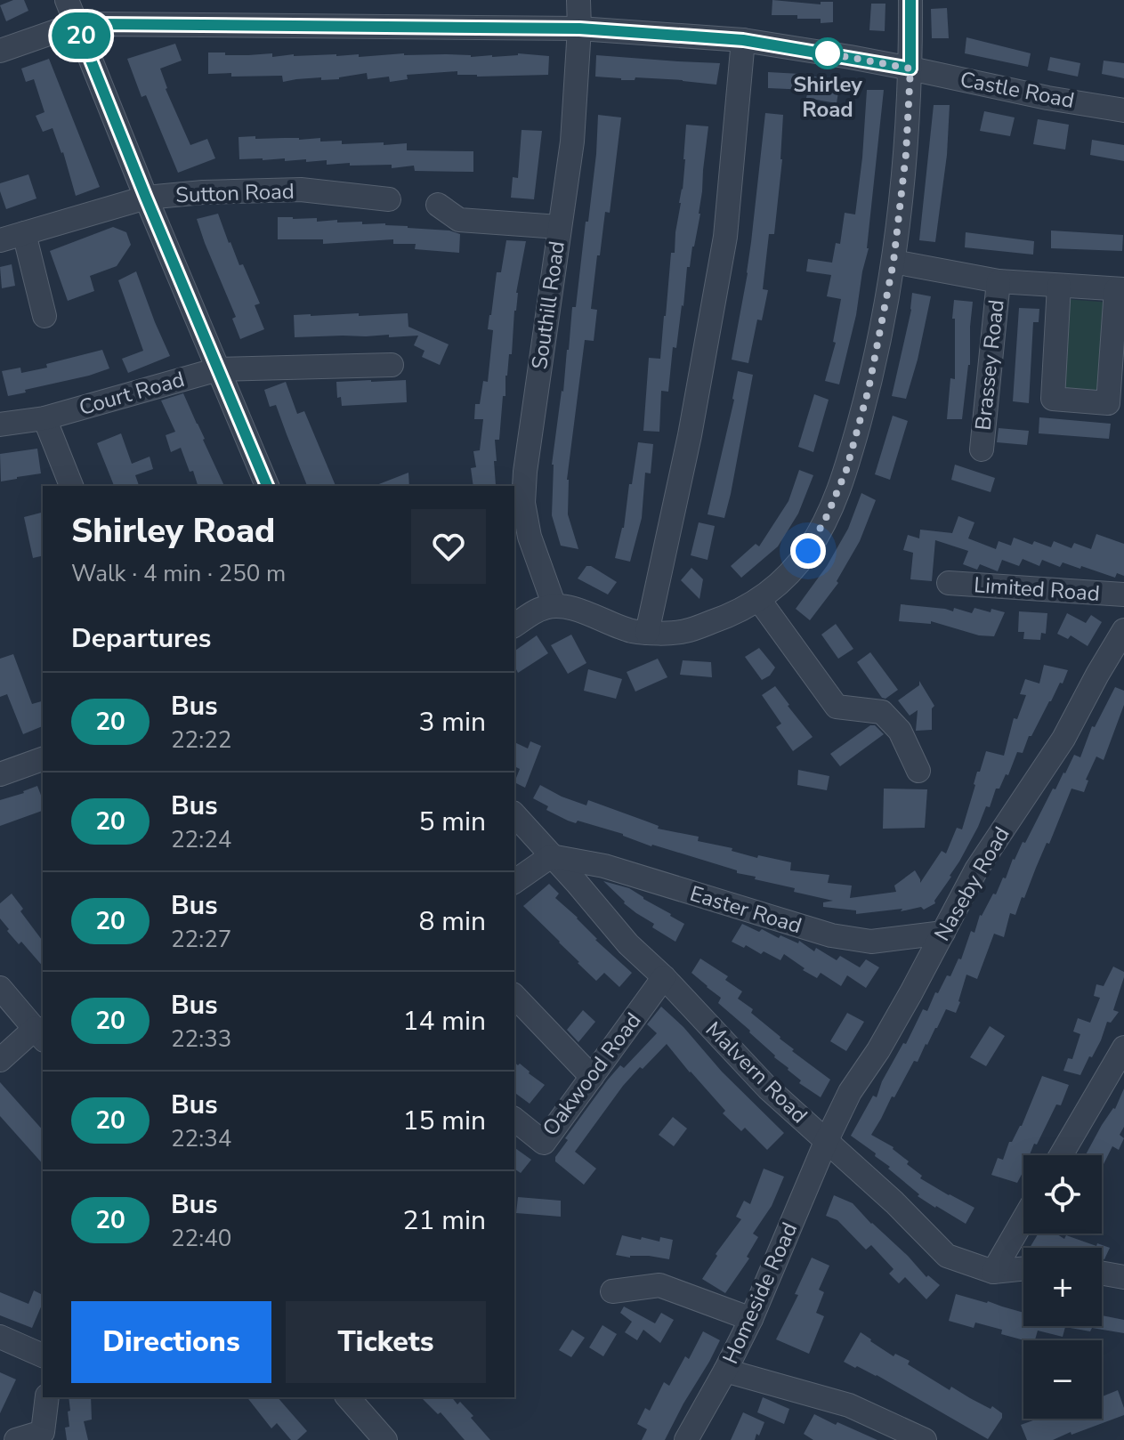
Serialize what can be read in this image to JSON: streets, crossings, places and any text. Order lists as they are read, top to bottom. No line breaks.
{"streets":{"street":["Castle Road","Sutton Road","Southill Road","Brassey Road","Court Road","Limited Road","Naseby Road","Easter Road","Malvern Road","Oakwood Road","Homeside Road"]},"crossings":[["Castle Road","Southill Road"],["Naseby Road","Easter Road"],["Naseby Road","Malvern Road"],["Naseby Road","Homeside Road"],["Easter Road","Malvern Road"],["Malvern Road","Oakwood Road"],["Malvern Road","Homeside Road"]],"places":["Shirley Road"],"lines":["bus line 20"],"page":{"on_map":"20","heading":[["Shirley Road","Walk · 4 min · 250 m"],"Departures"],"list":[{"mark":"20","name":"Bus","note":"22:22","value":"3 min"},{"mark":"20","name":"Bus","note":"22:24","value":"5 min"},{"mark":"20","name":"Bus","note":"22:27","value":"8 min"},{"mark":"20","name":"Bus","note":"22:33","value":"14 min"},{"mark":"20","name":"Bus","note":"22:34","value":"15 min"},{"mark":"20","name":"Bus","note":"22:40","value":"21 min"}],"map_buttons":["+","−"],"buttons":["Directions","Tickets"]}}
